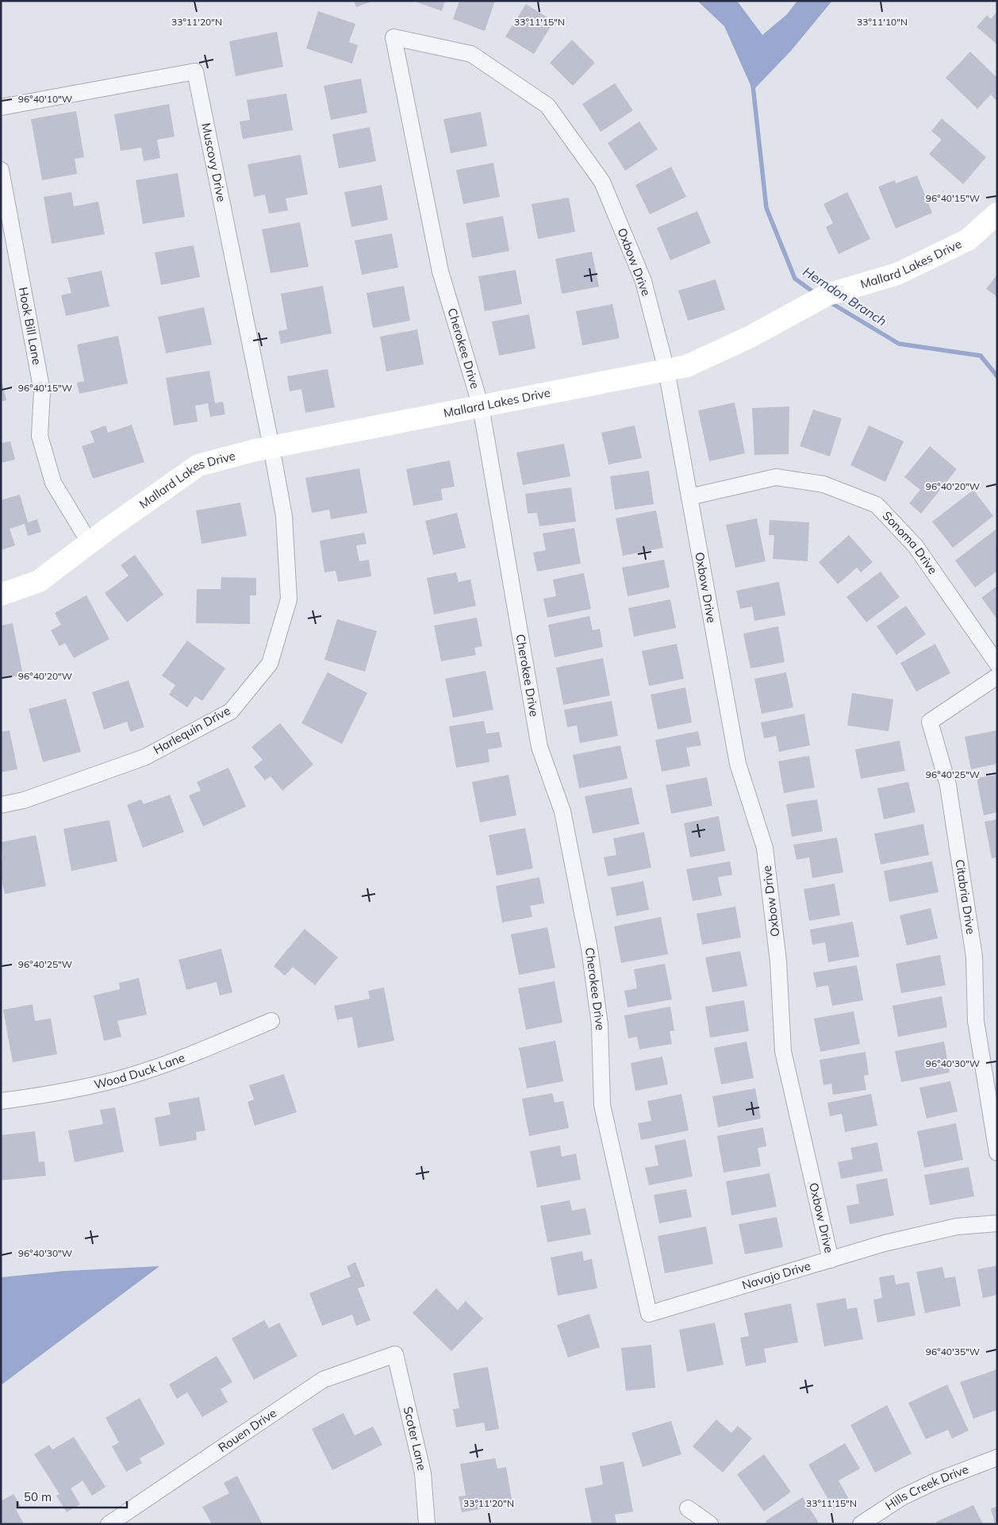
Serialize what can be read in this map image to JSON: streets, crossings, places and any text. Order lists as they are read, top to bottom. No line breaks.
{"streets":{"street":["Muscovy Drive","Oxbow Drive","Mallard Lakes Drive","Hook Bill Lane","Cherokee Drive","Sonoma Drive","Harlequin Drive","Citabria Drive","Wood Duck Lane","Navajo Drive","Rouen Drive","Scoter Lane","Hills Creek Drive"]},"crossings":[["Muscovy Drive","Mallard Lakes Drive"],["Muscovy Drive","Harlequin Drive"],["Oxbow Drive","Mallard Lakes Drive"],["Oxbow Drive","Cherokee Drive"],["Oxbow Drive","Sonoma Drive"],["Oxbow Drive","Navajo Drive"],["Mallard Lakes Drive","Hook Bill Lane"],["Mallard Lakes Drive","Cherokee Drive"],["Mallard Lakes Drive","Harlequin Drive"],["Cherokee Drive","Navajo Drive"],["Rouen Drive","Scoter Lane"]],"water":["Herndon Branch"],"scale_bar":"50 m","coordinates":["33°11'20\"N","33°11'15\"N","33°11'10\"N","96°40'10\"W","96°40'15\"W","96°40'20\"W","96°40'25\"W","96°40'30\"W","96°40'35\"W"]}
